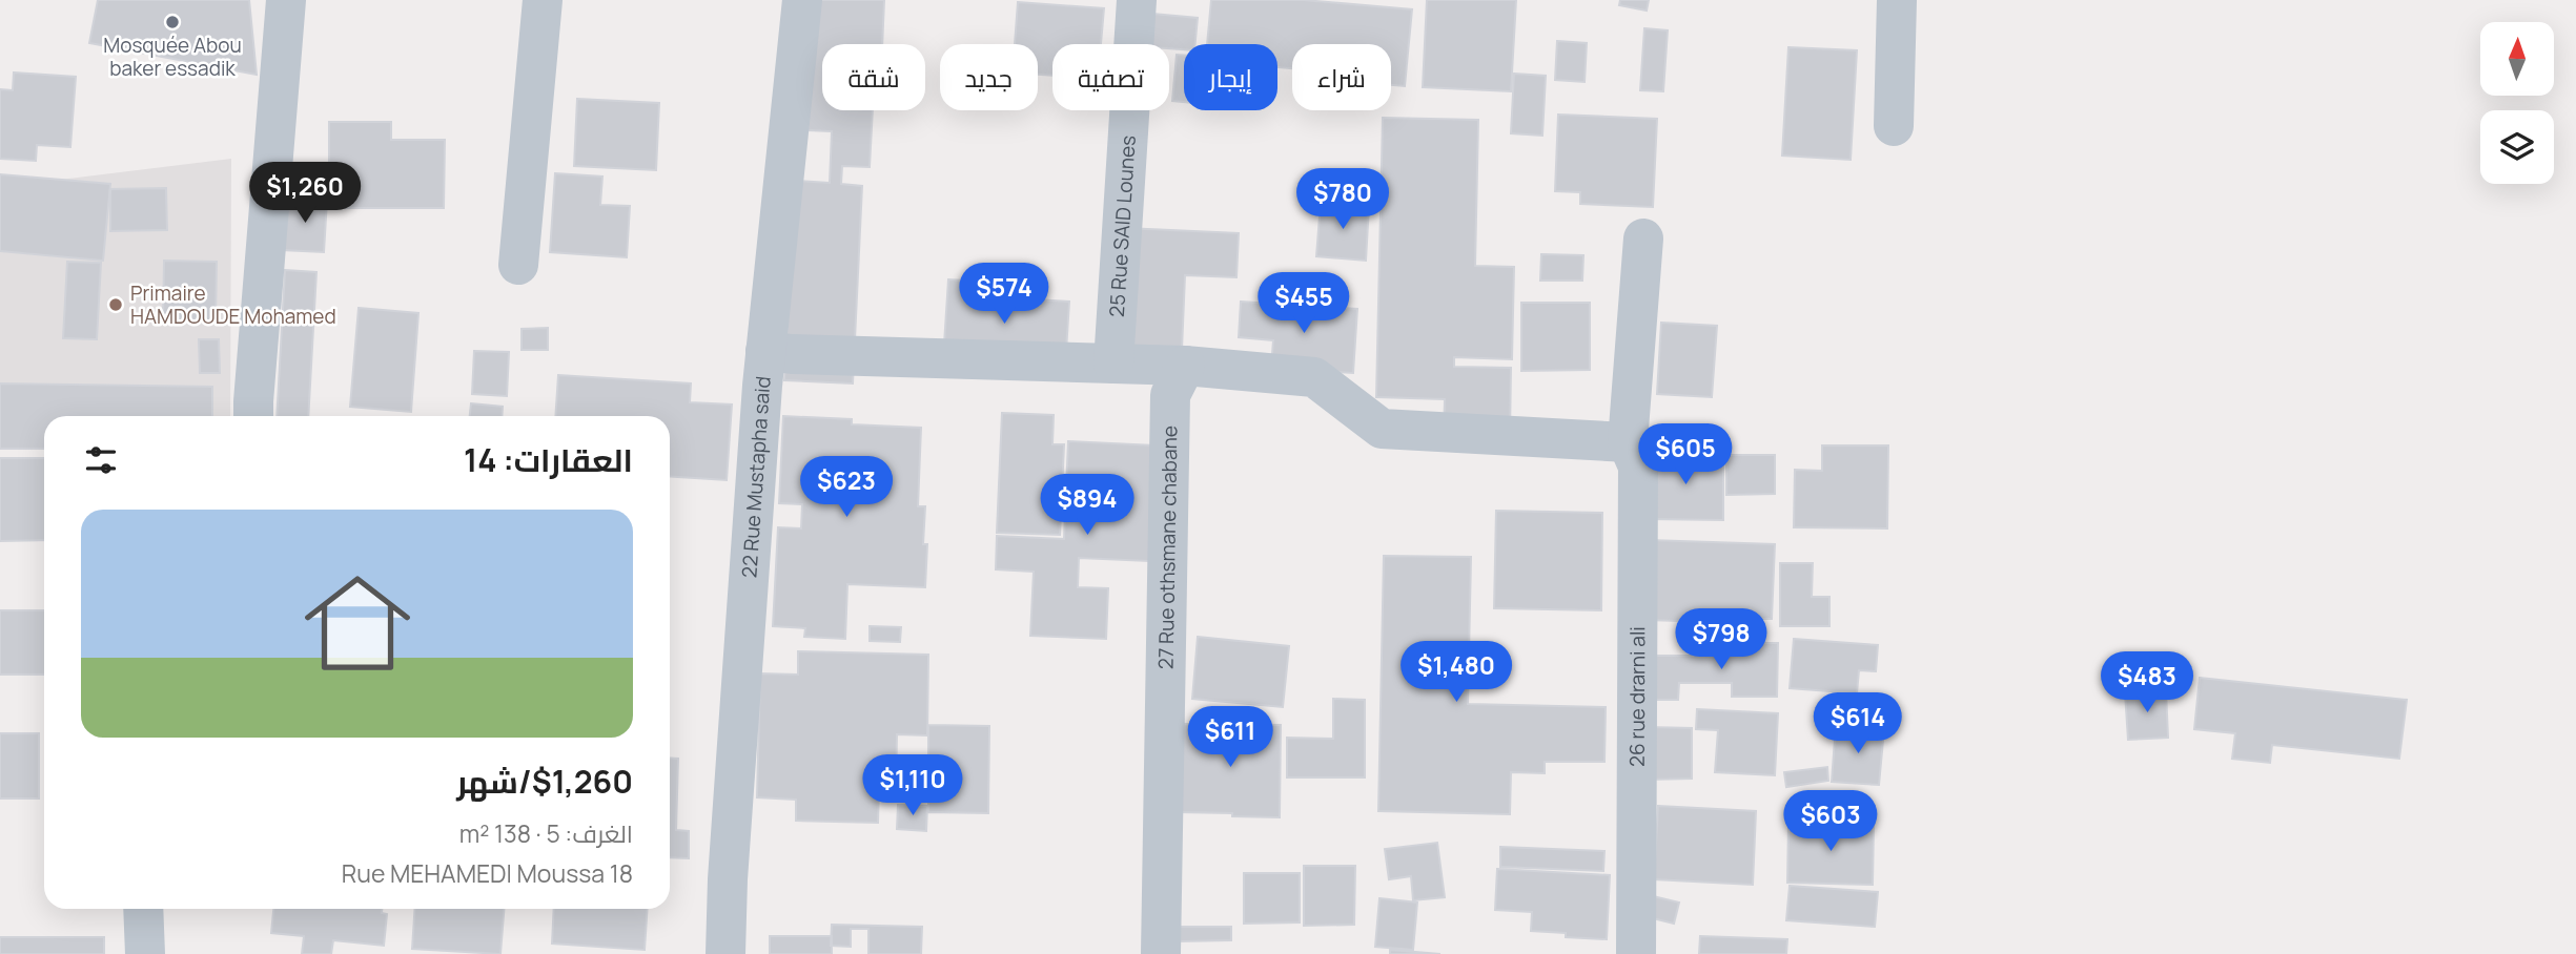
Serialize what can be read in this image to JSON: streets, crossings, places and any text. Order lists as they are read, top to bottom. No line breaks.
{"streets":{"street":["25 Rue SAID Lounes","22 Rue Mustapha said","27 Rue othsmane chabane","26 rue drarni ali"]},"places":["Mosquée Abou baker essadik","Primaire HAMDOUDE Mohamed"],"north":"top","page":{"chip":["شراء","إيجار","تصفية","جديد","شقة"],"price":["$1,260","$780","$574","$455","$605","$623","$894","$798","$1,480","$483","$614","$611","$1,110","$603"],"heading":"العقارات: 14","list":[{"name":"$1,260/شهر","note":"الغرف: 5 · 138 m² · 18 Rue MEHAMEDI Moussa"}]}}
